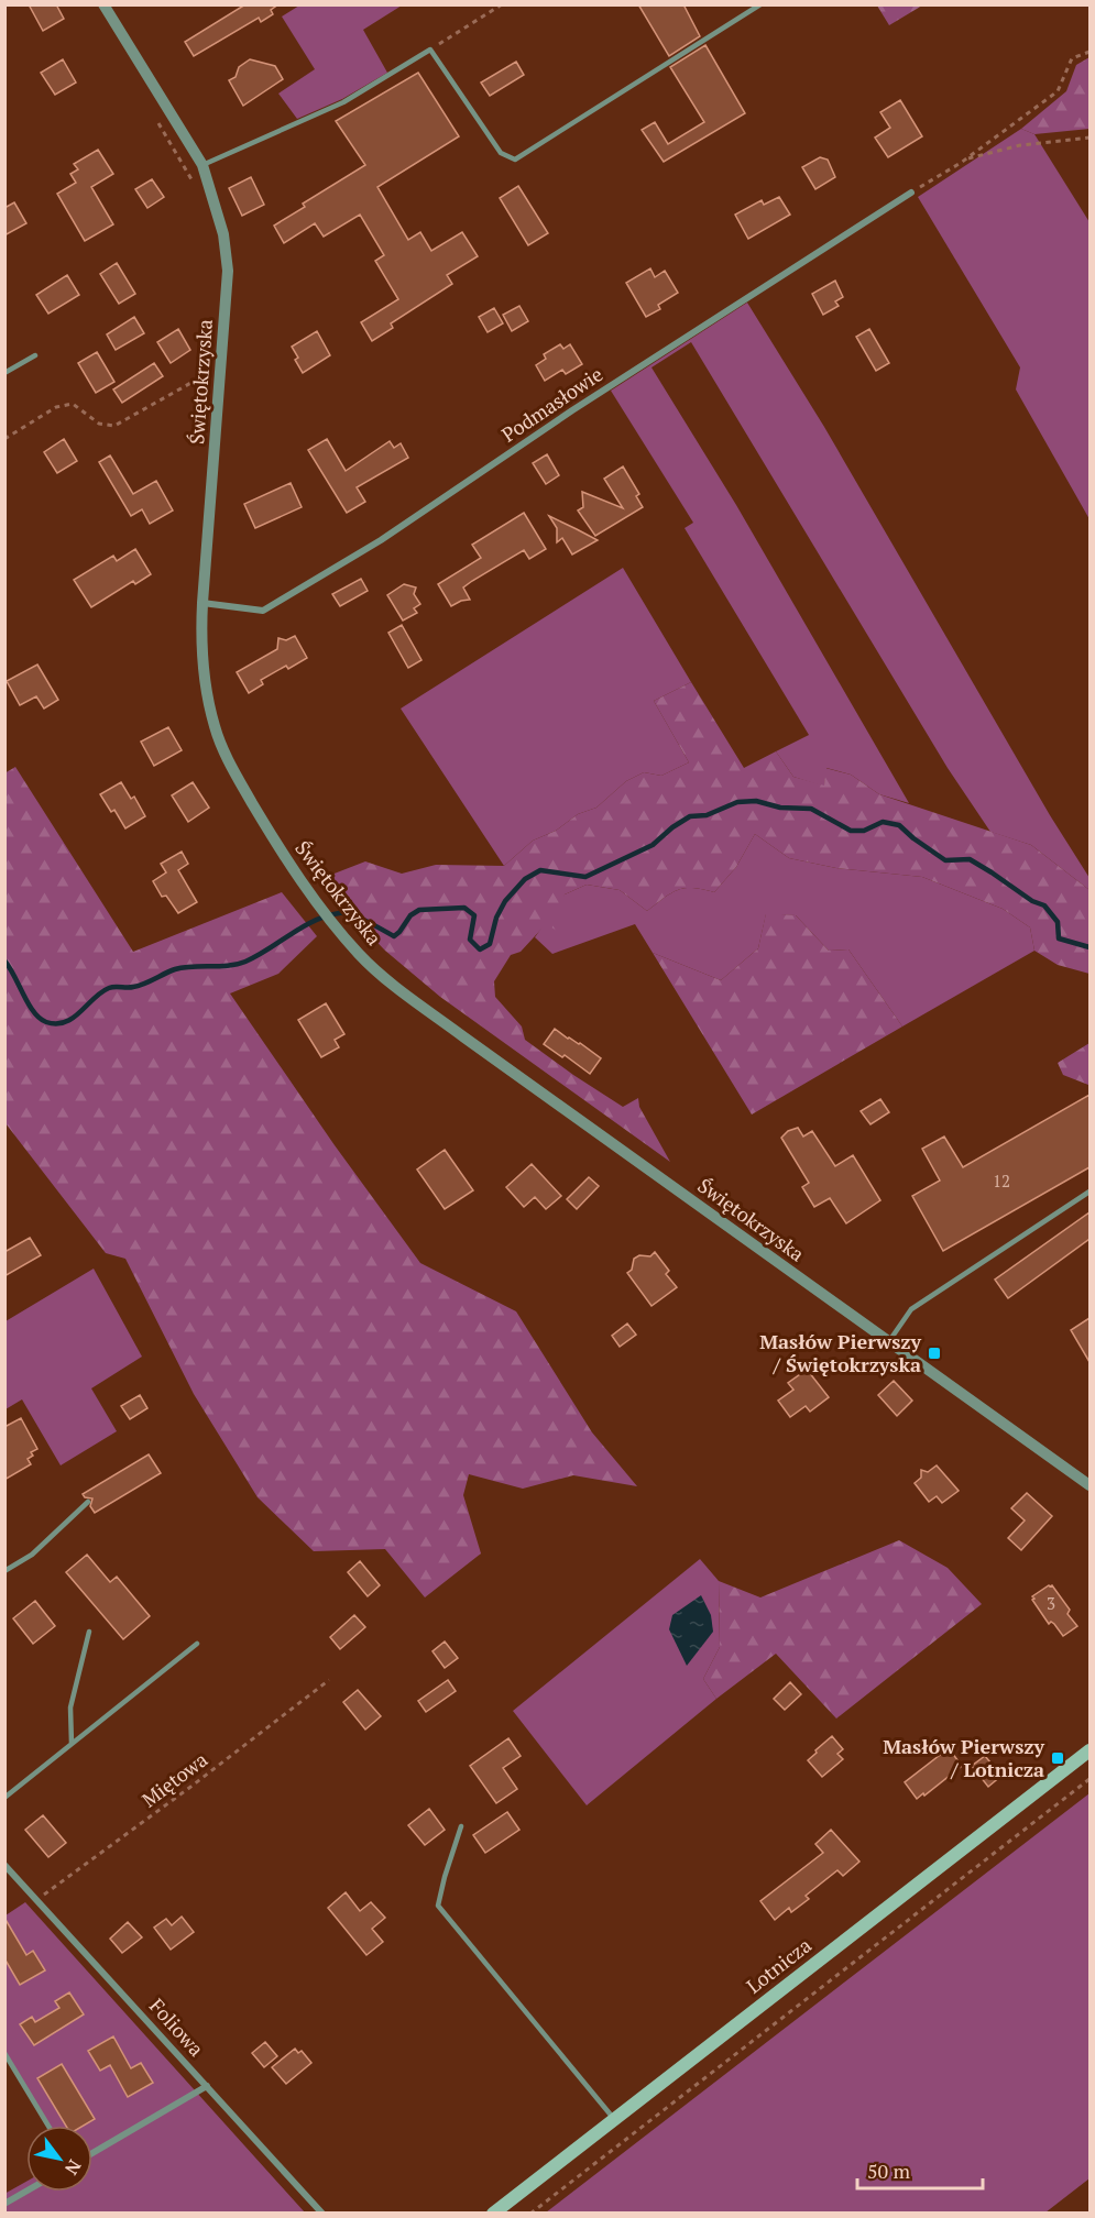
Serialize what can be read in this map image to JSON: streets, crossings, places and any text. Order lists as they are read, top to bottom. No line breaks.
{"streets":{"main road":["Lotnicza"],"street":["Świętokrzyska","Podmasłowie","Foliowa"],"path":["Miętowa"]},"crossings":[["Świętokrzyska","Podmasłowie"],["Miętowa","Foliowa"]],"places":{"transit":["Masłów Pierwszy / Świętokrzyska","Masłów Pierwszy / Lotnicza"]},"house_numbers":["12","3"],"scale_bar":"50 m","north":"bottom right"}
